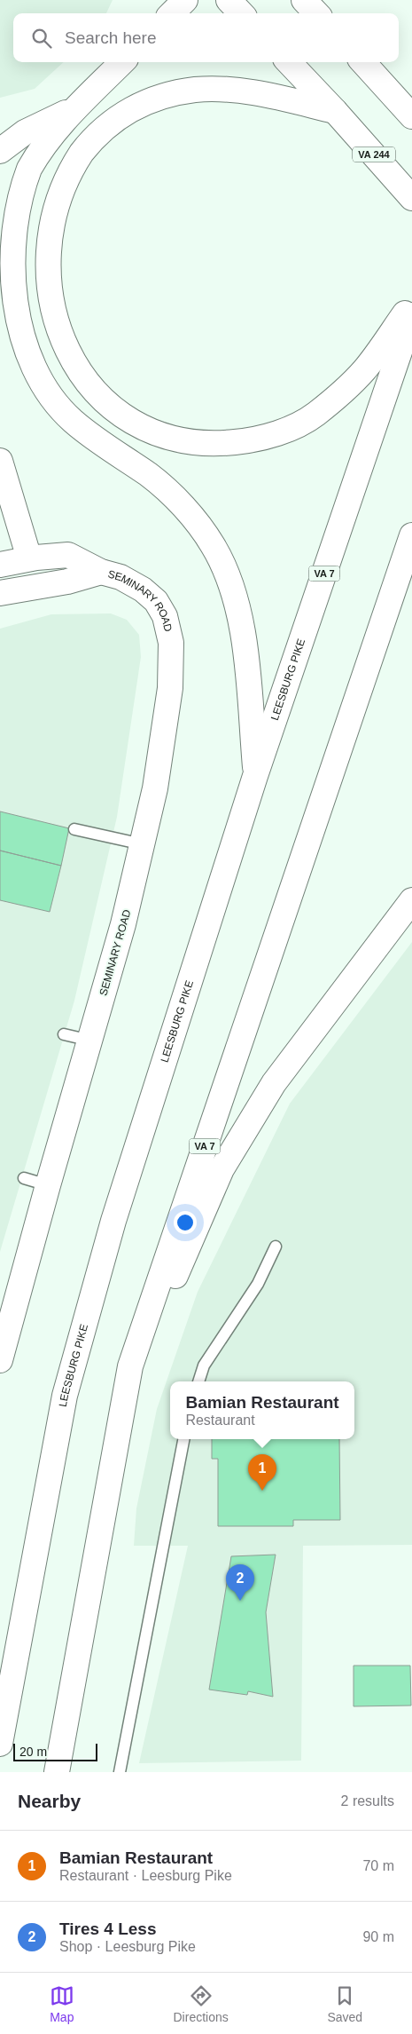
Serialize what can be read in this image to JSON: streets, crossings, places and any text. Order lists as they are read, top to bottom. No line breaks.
{"streets":{"main road":["VA 244","VA 7","SEMINARY ROAD","LEESBURG PIKE"]},"scale_bar":"20 m","page":{"search":"Search here","popup":["Bamian Restaurant","Restaurant"],"pins":["1","2"],"scale":"20 m","heading":["Nearby","2 results"],"list":[{"mark":"1","name":"Bamian Restaurant","note":"Restaurant · Leesburg Pike","value":"70 m"},{"mark":"2","name":"Tires 4 Less","note":"Shop · Leesburg Pike","value":"90 m"}],"nav":["Map","Directions","Saved"]}}
